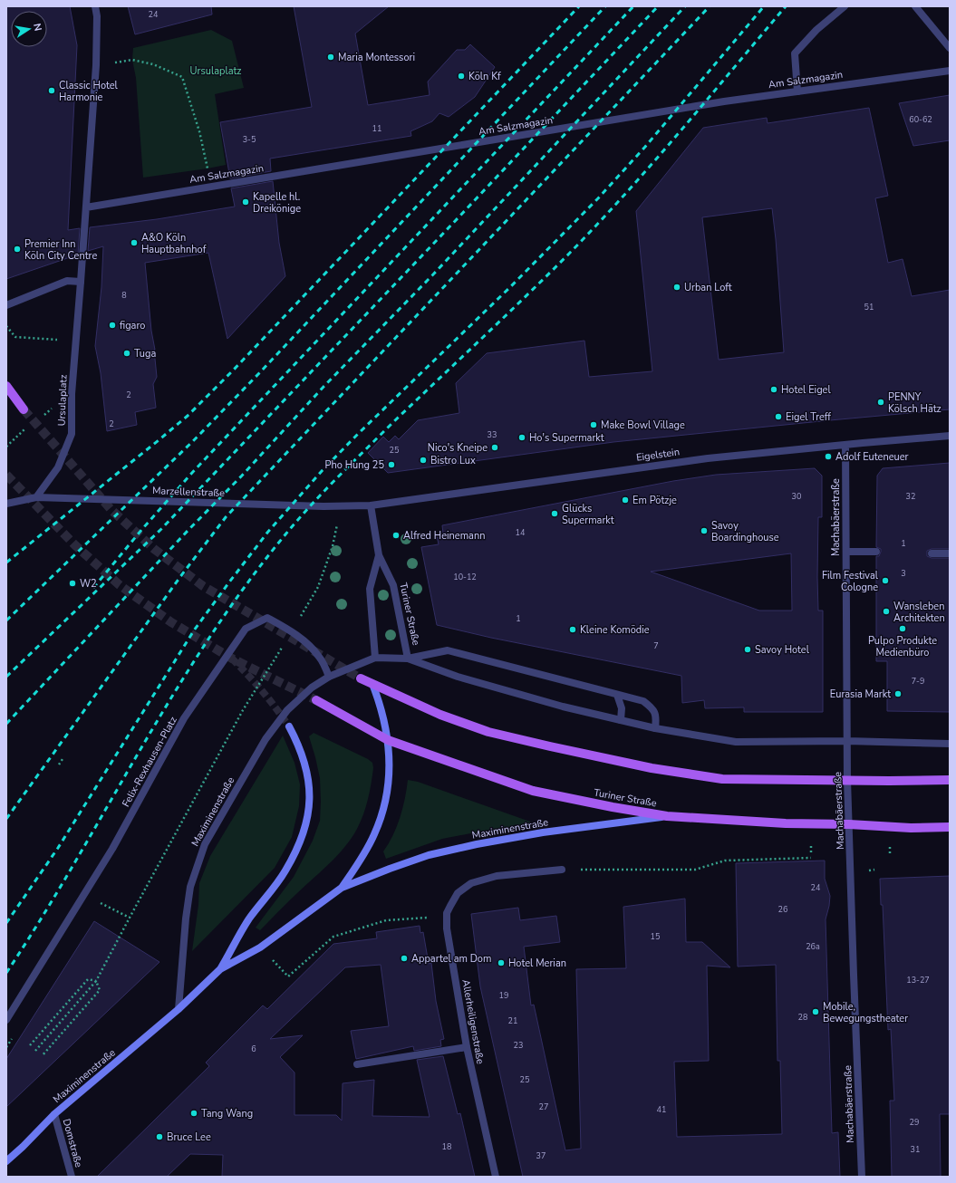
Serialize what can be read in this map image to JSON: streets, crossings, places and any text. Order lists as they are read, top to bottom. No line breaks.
{"streets":{"main road":["Turiner Straße","Maximinenstraße"],"street":["Am Salzmagazin","Ursulaplatz","Eigelstein","Marzellenstraße","Machabäerstraße","Felix-Rexhausen-Platz","Allerheiligenstraße","Domstraße"]},"crossings":[["Am Salzmagazin","Ursulaplatz"],["Ursulaplatz","Marzellenstraße"],["Eigelstein","Marzellenstraße"],["Eigelstein","Machabäerstraße"],["Eigelstein","Turiner Straße"],["Marzellenstraße","Turiner Straße"],["Machabäerstraße","Turiner Straße"],["Turiner Straße","Felix-Rexhausen-Platz"],["Turiner Straße","Maximinenstraße"],["Felix-Rexhausen-Platz","Maximinenstraße"],["Maximinenstraße","Domstraße"]],"parks":["Ursulaplatz"],"places":["Maria Montessori","Köln Kf","Classic Hotel Harmonie","Kapelle hl. Dreikönige","A&O Köln Hauptbahnhof","Premier Inn Köln City Centre","Urban Loft","figaro","Tuga","Hotel Eigel","PENNY Kölsch Hätz","Eigel Treff","Make Bowl Village","Ho's Supermarkt","Nico's Kneipe","Adolf Euteneuer","Bistro Lux","Pho Hung 25","Em Pötzje","Glücks Supermarkt","Savoy Boardinghouse","Alfred Heinemann","Film Festival Cologne","W2","Wansleben Architekten","Pulpo Produkte Medienbüro","Kleine Komödie","Savoy Hotel","Eurasia Markt","Appartel am Dom","Hotel Merian","Mobile, Bewegungstheater","Tang Wang","Bruce Lee"],"house_numbers":["24","60-62","11","3-5","8","51","2","2","33","25","30","32","14","1","3","10-12","1","7","7-9","24","26","15","26a","13-27","19","28","21","23","6","25","27","41","29","18","31","37"],"north":"right"}
